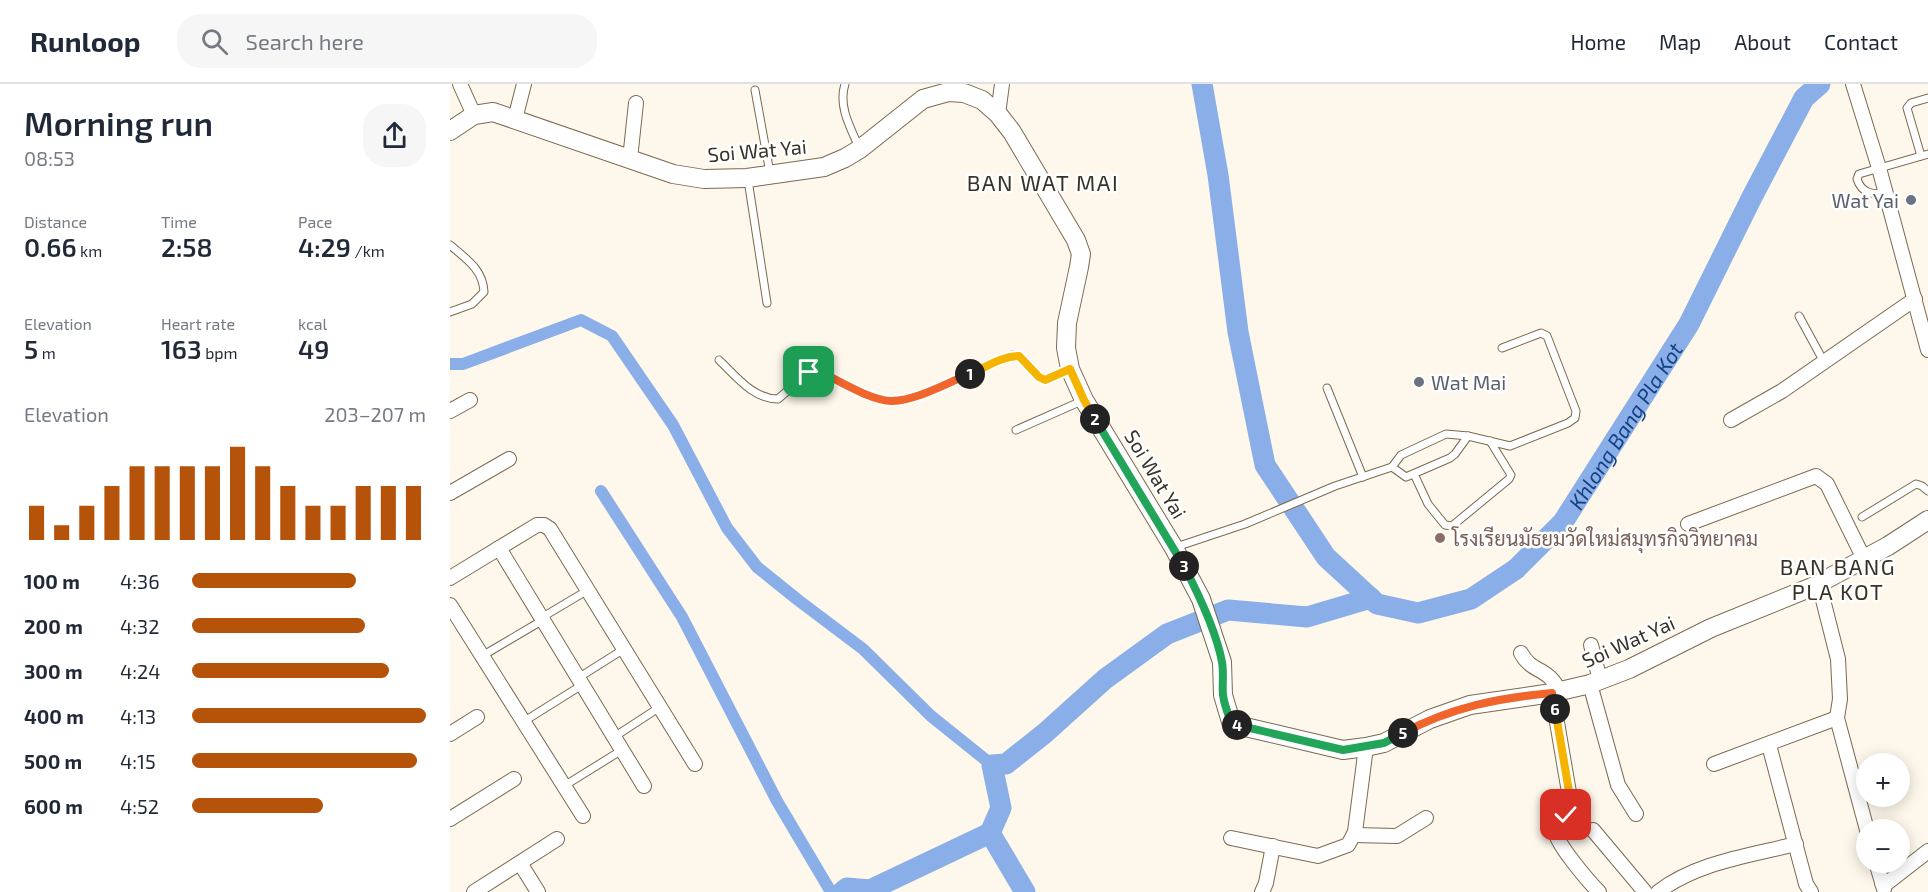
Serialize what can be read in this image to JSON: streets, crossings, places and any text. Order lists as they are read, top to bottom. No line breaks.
{"streets":{"street":["Soi Wat Yai"]},"districts":["BAN WAT MAI","BAN BANG PLA KOT"],"water":["Khlong Bang Pla Kot"],"places":["Wat Yai","Wat Mai","โรงเรียนมัธยมวัดใหม่สมุทรกิจวิทยาคม"],"page":{"header":"Runloop","search":"Search here","nav":["Home","Map","About","Contact"],"heading":["Morning run","08:53"],"stats":[["Distance","0.66 km"],["Time","2:58"],["Pace","4:29 /km"],["Elevation","5 m"],["Heart rate","163 bpm"],["kcal","49"]],"pins":["1","2","3","6","4","5"],"chart":["Elevation","203–207 m"],"list":[{"name":"100 m","note":"4:36"},{"name":"200 m","note":"4:32"},{"name":"300 m","note":"4:24"},{"name":"400 m","note":"4:13"},{"name":"500 m","note":"4:15"},{"name":"600 m","note":"4:52"}],"map_buttons":["+","−"]}}
